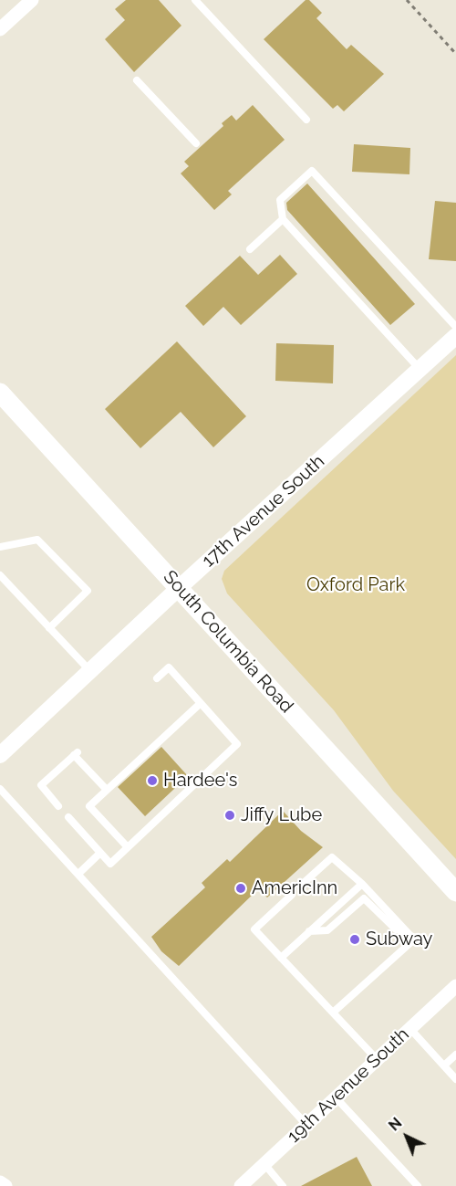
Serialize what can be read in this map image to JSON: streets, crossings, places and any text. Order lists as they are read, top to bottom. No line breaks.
{"streets":{"main road":["South Columbia Road"],"street":["17th Avenue South","19th Avenue South"]},"crossings":[["17th Avenue South","South Columbia Road"]],"parks":["Oxford Park"],"places":["Hardee's","Jiffy Lube","AmericInn","Subway"],"north":"top left"}
